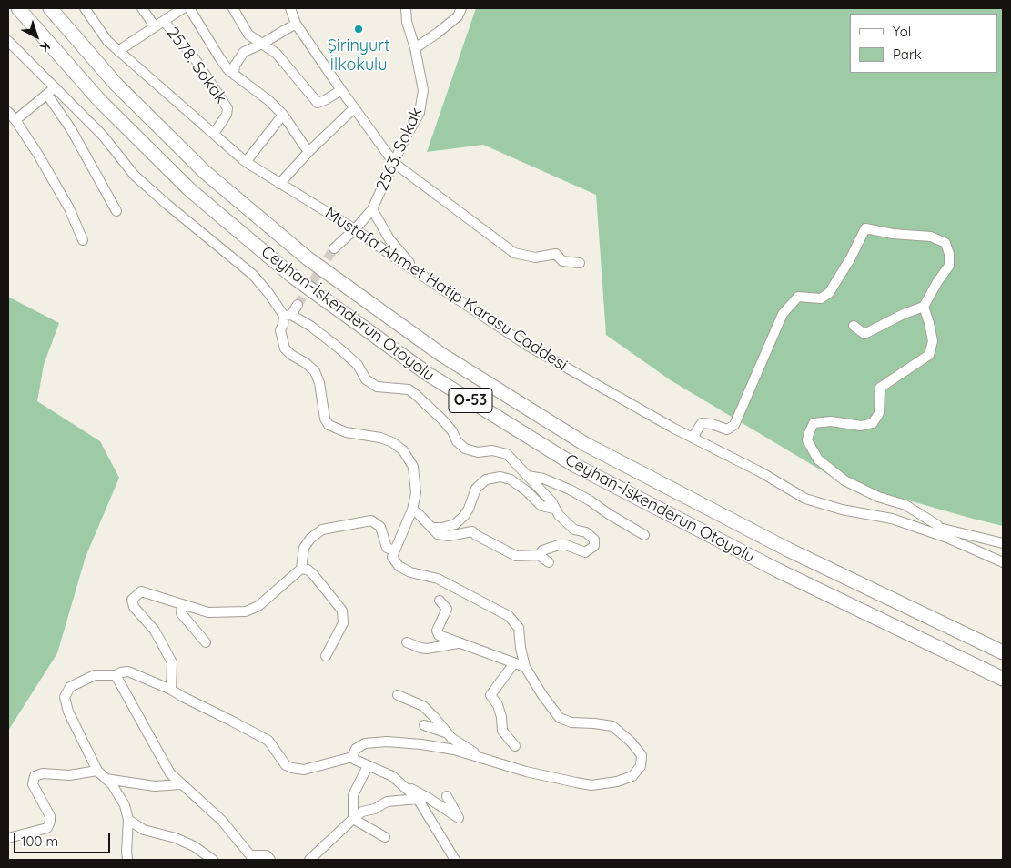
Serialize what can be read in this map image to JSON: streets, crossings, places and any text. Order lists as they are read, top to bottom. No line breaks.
{"streets":{"highway":["Ceyhan-İskenderun Otoyolu","O-53"],"street":["2578. Sokak","2563. Sokak","Mustafa Ahmet Hatip Karasu Caddesi"]},"crossings":[["2578. Sokak","Mustafa Ahmet Hatip Karasu Caddesi"],["2563. Sokak","Mustafa Ahmet Hatip Karasu Caddesi"]],"places":["Şirinyurt İlkokulu"],"legend":["Yol","Park"],"scale_bar":"100 m","north":"bottom right"}
